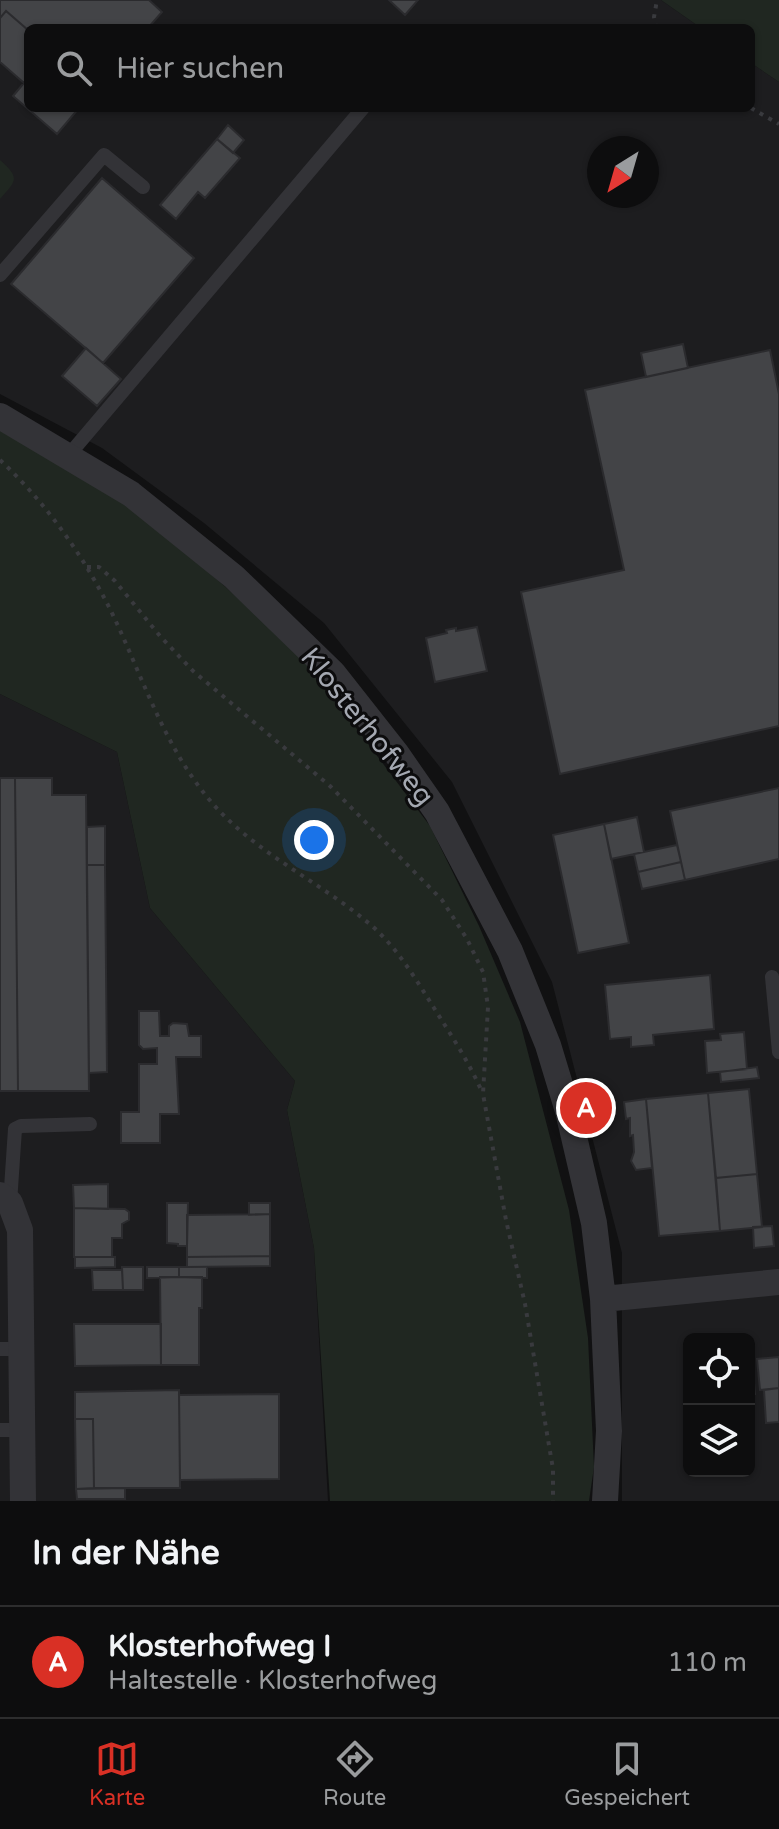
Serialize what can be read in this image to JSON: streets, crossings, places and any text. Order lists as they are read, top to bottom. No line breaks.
{"streets":{"street":["Klosterhofweg"]},"north":"bottom left","page":{"search":"Hier suchen","pins":"A","heading":"In der Nähe","list":[{"mark":"A","name":"Klosterhofweg I","note":"Haltestelle · Klosterhofweg","value":"110 m"}],"nav":["Karte","Route","Gespeichert"]}}
